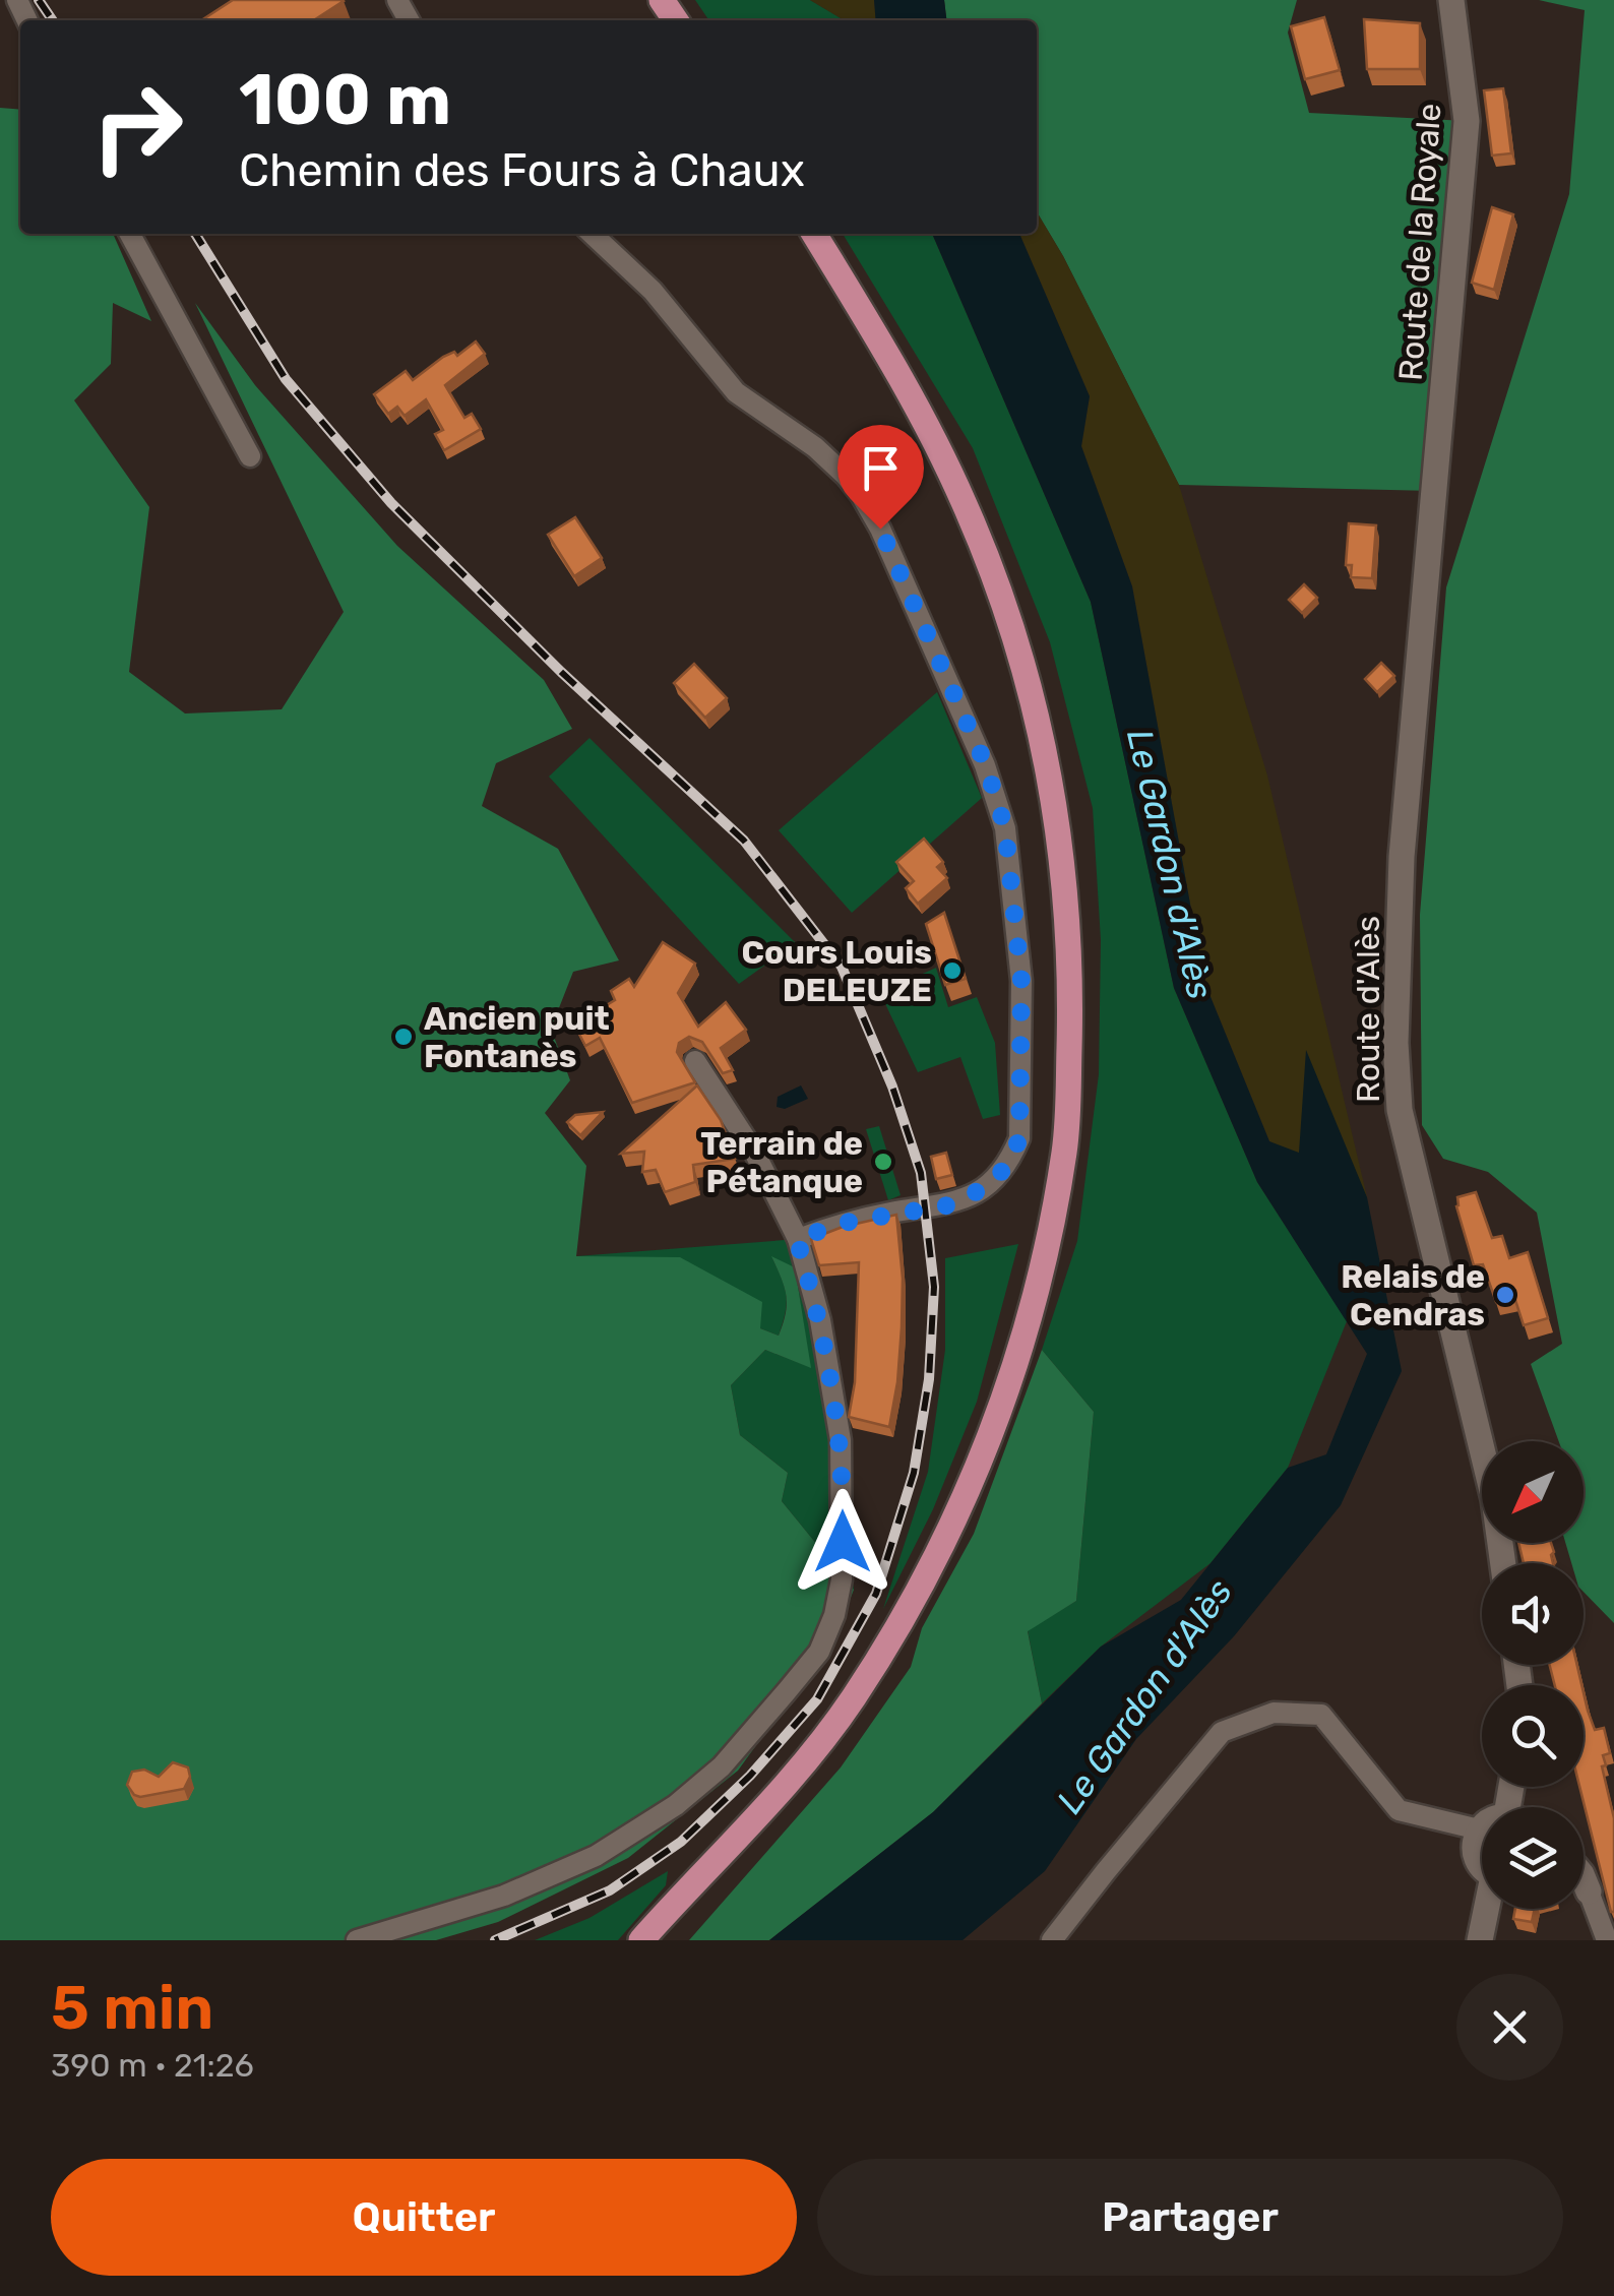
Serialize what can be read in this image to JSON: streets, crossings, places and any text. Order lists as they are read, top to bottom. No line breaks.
{"streets":{"main road":["Route de la Royale","Route d'Alès"]},"crossings":[["Route de la Royale","Route d'Alès"]],"water":["Le Gardon d'Alès"],"places":["Cours Louis DELEUZE","Ancien puit Fontanès","Terrain de Pétanque","Relais de Cendras"],"north":"bottom left","page":{"turn":["100 m","Chemin des Fours à Chaux"],"heading":["5 min","390 m · 21:26"],"buttons":["Quitter","Partager"]}}
